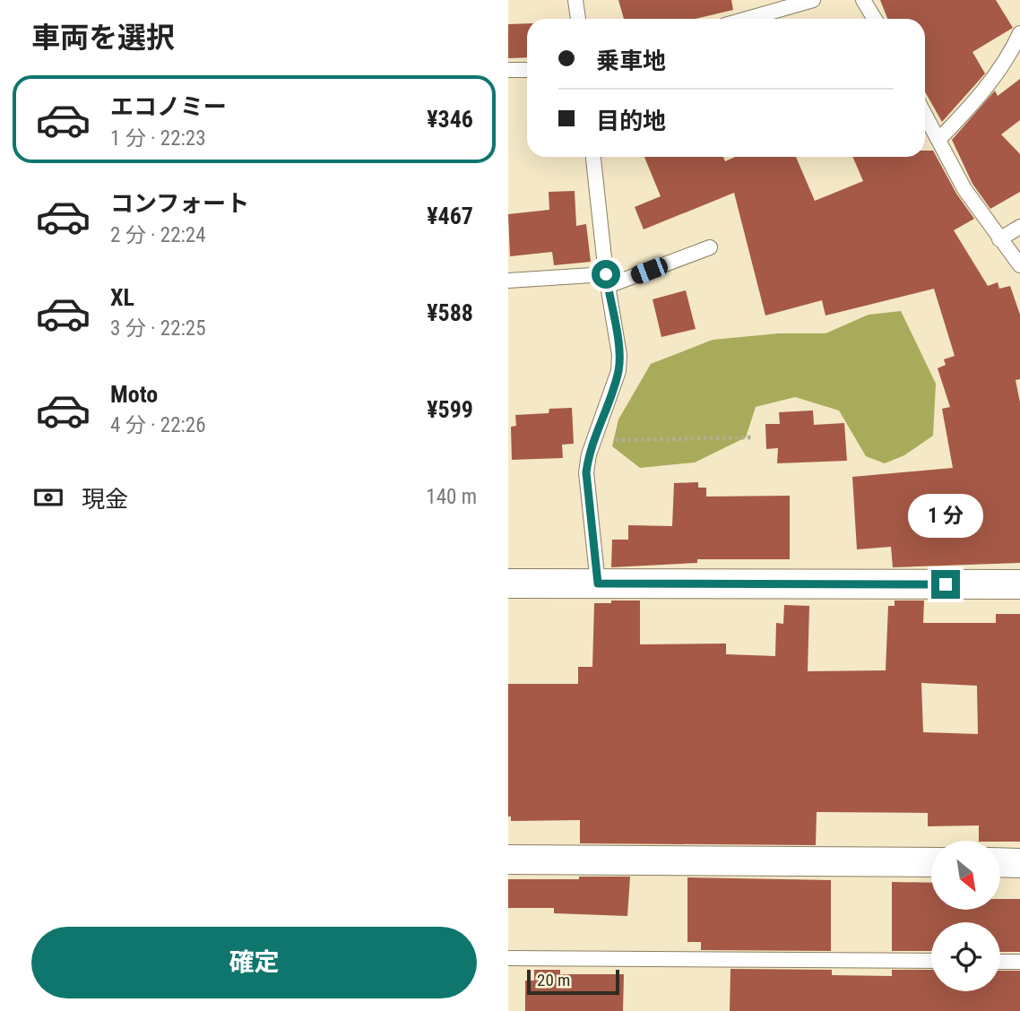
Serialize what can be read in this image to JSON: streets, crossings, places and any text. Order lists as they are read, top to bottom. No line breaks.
{"scale_bar":"20 m","north":"bottom right","page":{"heading":"車両を選択","banner":["乗車地","目的地"],"list":[{"name":"エコノミー","note":"1 分 · 22:23","value":"¥346"},{"name":"コンフォート","note":"2 分 · 22:24","value":"¥467"},{"name":"XL","note":"3 分 · 22:25","value":"¥588"},{"name":"Moto","note":"4 分 · 22:26","value":"¥599"}],"pay":["現金","140 m"],"bubble":"1 分","buttons":"確定","scale":"20 m"}}
